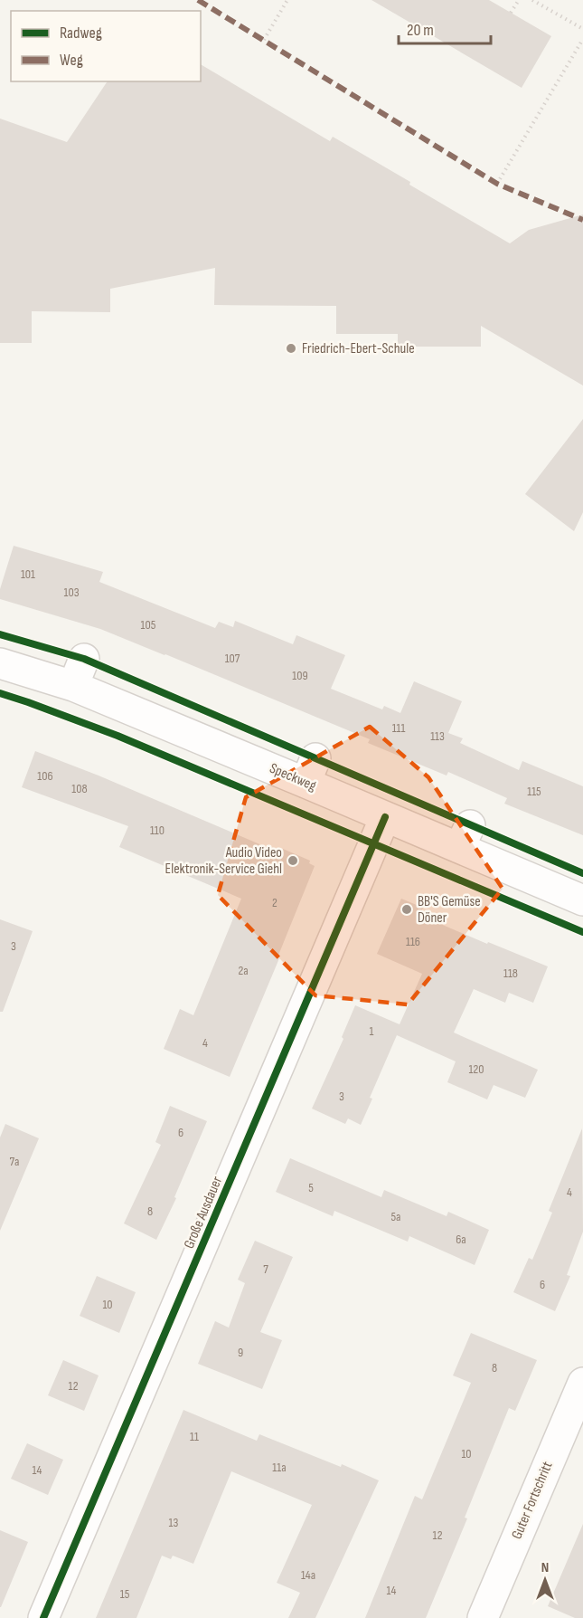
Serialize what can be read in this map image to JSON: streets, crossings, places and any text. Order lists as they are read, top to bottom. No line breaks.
{"streets":{"street":["Speckweg","Große Ausdauer","Guter Fortschritt"]},"crossings":[["Speckweg","Große Ausdauer"]],"places":["Friedrich-Ebert-Schule","Audio Video Elektronik-Service Giehl","BB'S Gemüse Döner"],"house_numbers":["101","103","105","107","109","111","113","106","108","115","110","2","116","3","2a","118","1","4","120","3","6","7a","5","4","8","5a","6a","7","6","10","9","8","12","11","10","11a","14","13","12","14a","14","15"],"legend":["Radweg","Weg"],"scale_bar":"20 m","north":"top"}
